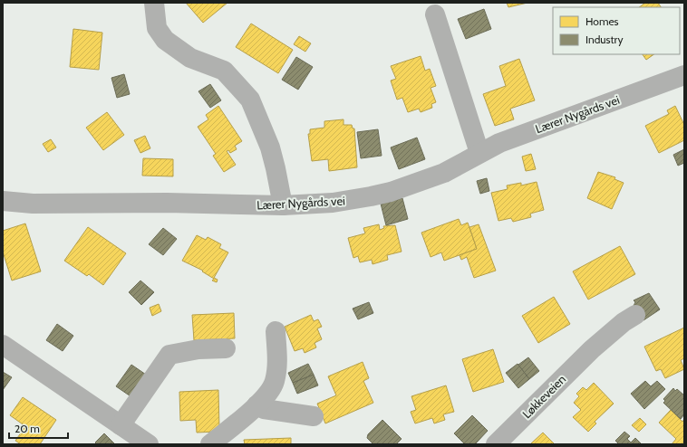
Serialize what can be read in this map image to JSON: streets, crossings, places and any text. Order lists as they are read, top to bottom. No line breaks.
{"streets":{"street":["Lærer Nygårds vei","Løkkeveien"]},"legend":["Homes","Industry"],"scale_bar":"20 m"}
